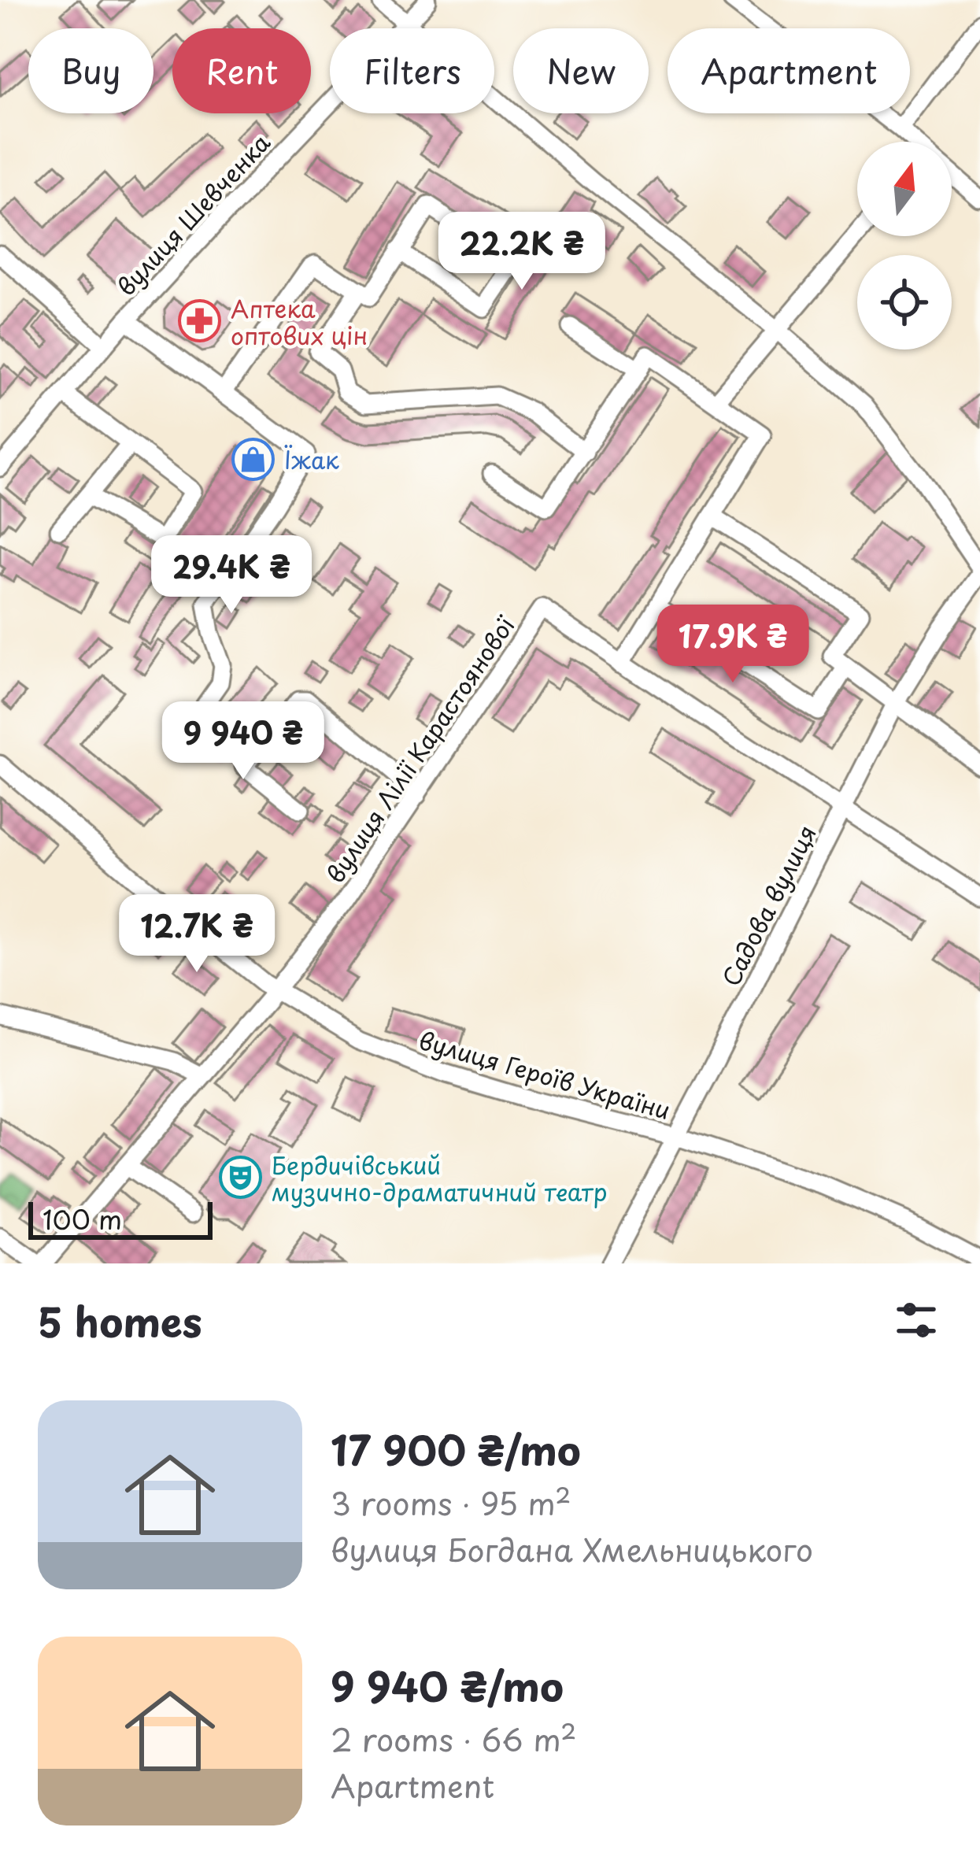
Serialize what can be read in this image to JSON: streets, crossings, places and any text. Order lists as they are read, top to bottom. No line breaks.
{"streets":{"street":["вулиця Шевченка","вулиця Лілії Карастоянової","Садова вулиця","вулиця Героїв України"]},"crossings":[["вулиця Лілії Карастоянової","вулиця Героїв України"],["Садова вулиця","вулиця Героїв України"]],"places":{"pharmacy":["Аптека оптових цін"],"shop":["Їжак"],"theatre":["Бердичівський музично-драматичний театр"]},"scale_bar":"100 m","north":"top","page":{"chip":["Buy","Rent","Filters","New","Apartment"],"price":["22.2K ₴","29.4K ₴","17.9K ₴","9 940 ₴","12.7K ₴"],"scale":"100 m","heading":"5 homes","list":[{"name":"17 900 ₴/mo","note":"3 rooms · 95 m² · вулиця Богдана Хмельницького"},{"name":"9 940 ₴/mo","note":"2 rooms · 66 m² · Apartment"}]}}
